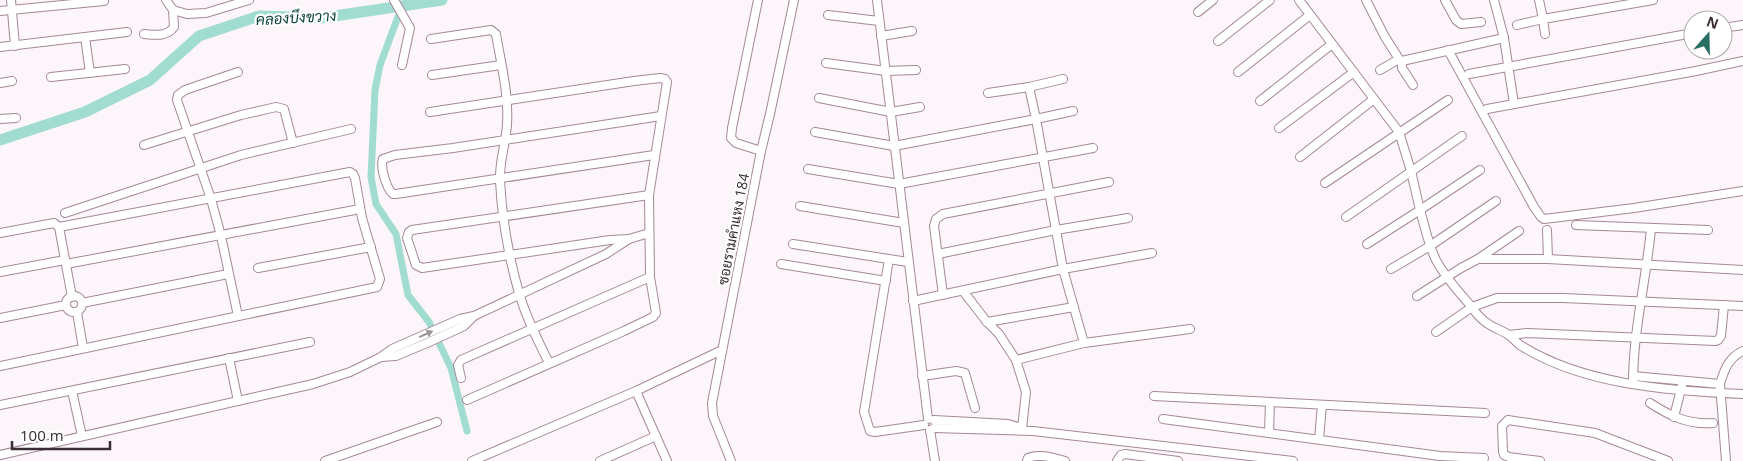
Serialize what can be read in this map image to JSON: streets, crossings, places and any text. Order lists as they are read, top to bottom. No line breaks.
{"streets":{"street":["ซอยรามคำแหง 184"]},"water":["คลองบึงขวาง"],"scale_bar":"100 m","north":"top"}
